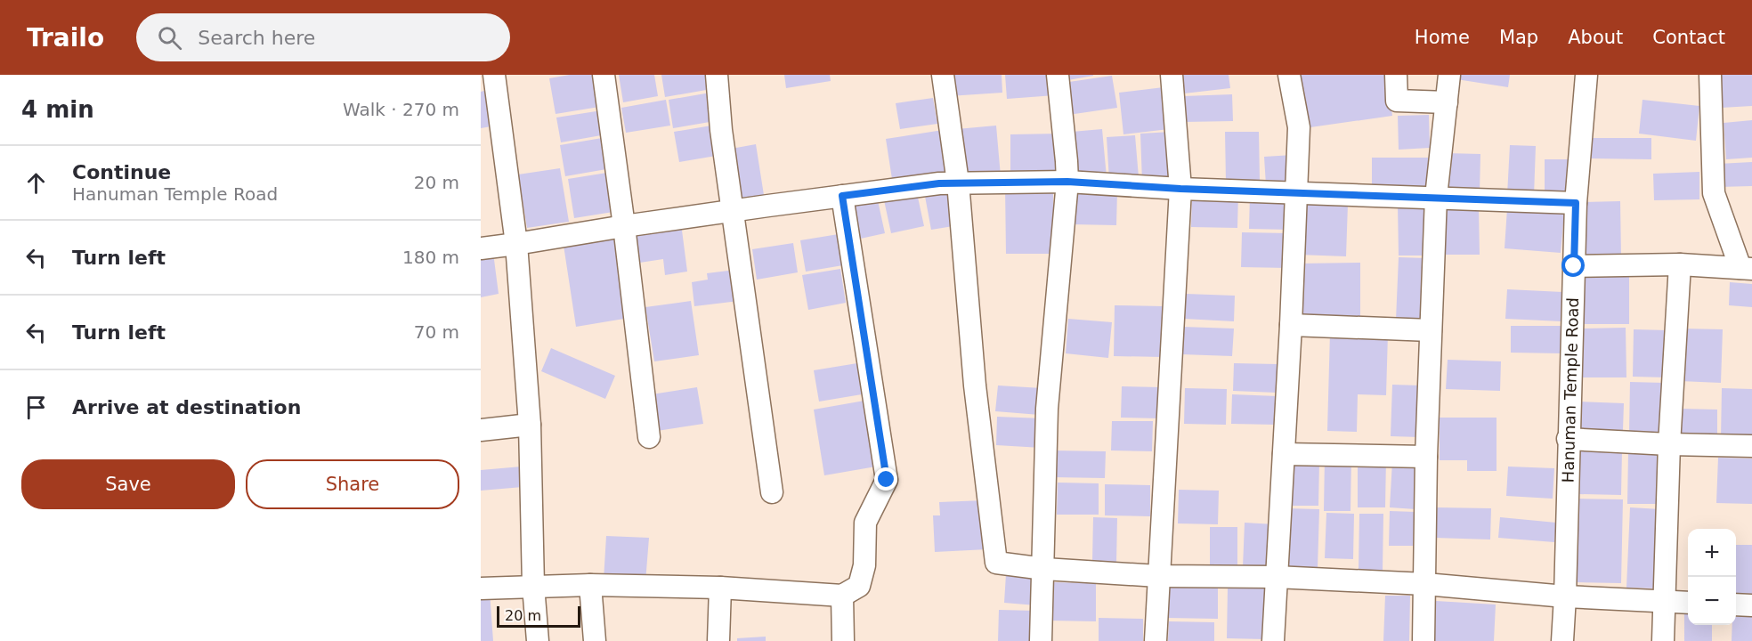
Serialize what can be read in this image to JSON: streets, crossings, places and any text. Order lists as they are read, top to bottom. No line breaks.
{"streets":{"street":["Hanuman Temple Road"]},"scale_bar":"20 m","page":{"header":"Trailo","search":"Search here","nav":["Home","Map","About","Contact"],"heading":["4 min","Walk · 270 m"],"list":[["Continue","Hanuman Temple Road","20 m"],["Turn left","180 m"],["Turn left","70 m"],"Arrive at destination"],"buttons":["Save","Share"],"map_buttons":["+","−"],"scale":"20 m"}}
